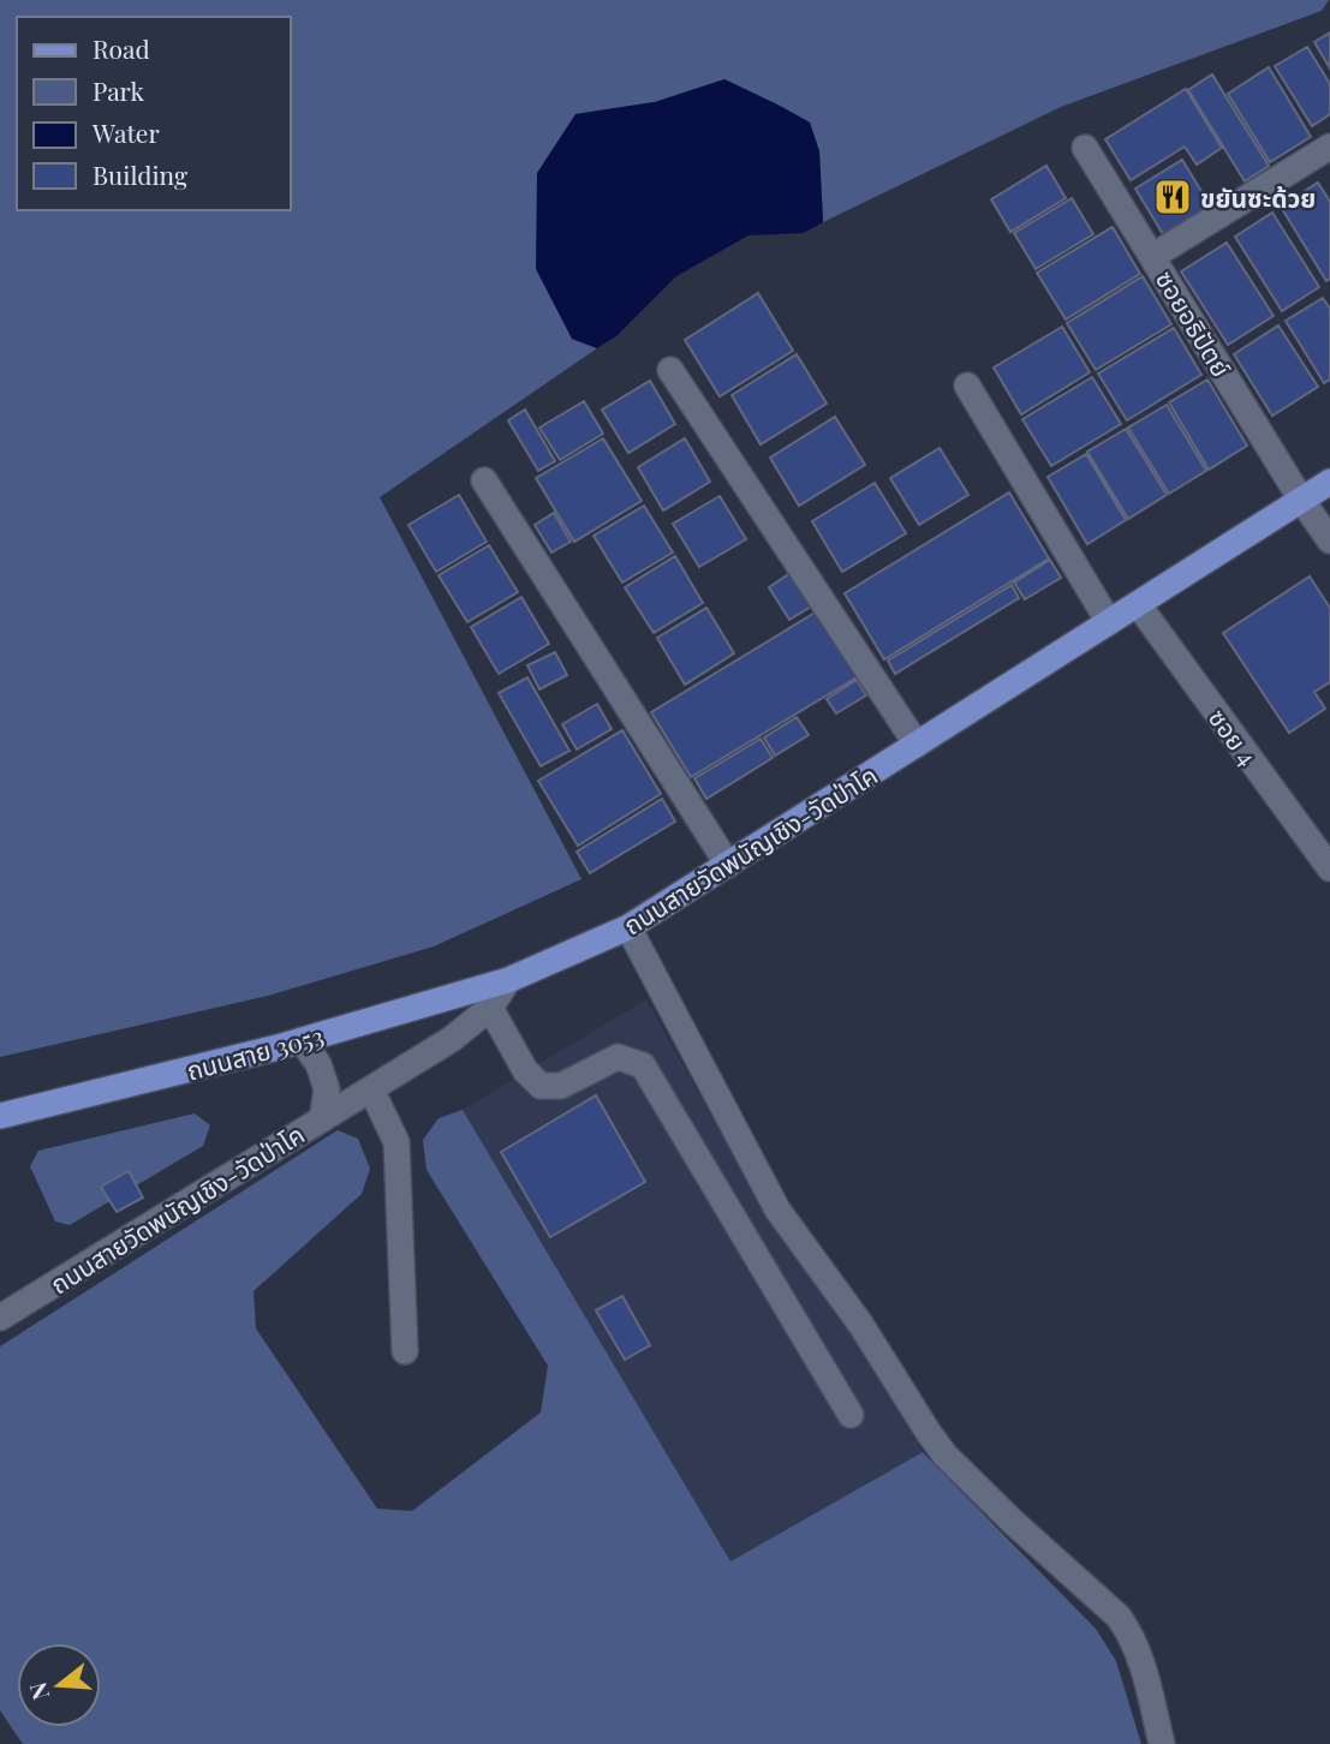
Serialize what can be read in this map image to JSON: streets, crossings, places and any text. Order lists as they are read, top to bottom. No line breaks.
{"streets":{"main road":["ถนนสายวัดพนัญเชิง-วัดป่าโค","ถนนสาย 3053"],"street":["ซอยอธิปัตย์","ซอย 4"]},"crossings":[["ซอยอธิปัตย์","ถนนสายวัดพนัญเชิง-วัดป่าโค"],["ซอย 4","ถนนสายวัดพนัญเชิง-วัดป่าโค"],["ถนนสายวัดพนัญเชิง-วัดป่าโค","ถนนสาย 3053"]],"places":{"restaurant":["ขยันซะด้วย"]},"legend":["Road","Park","Water","Building"],"north":"left"}
